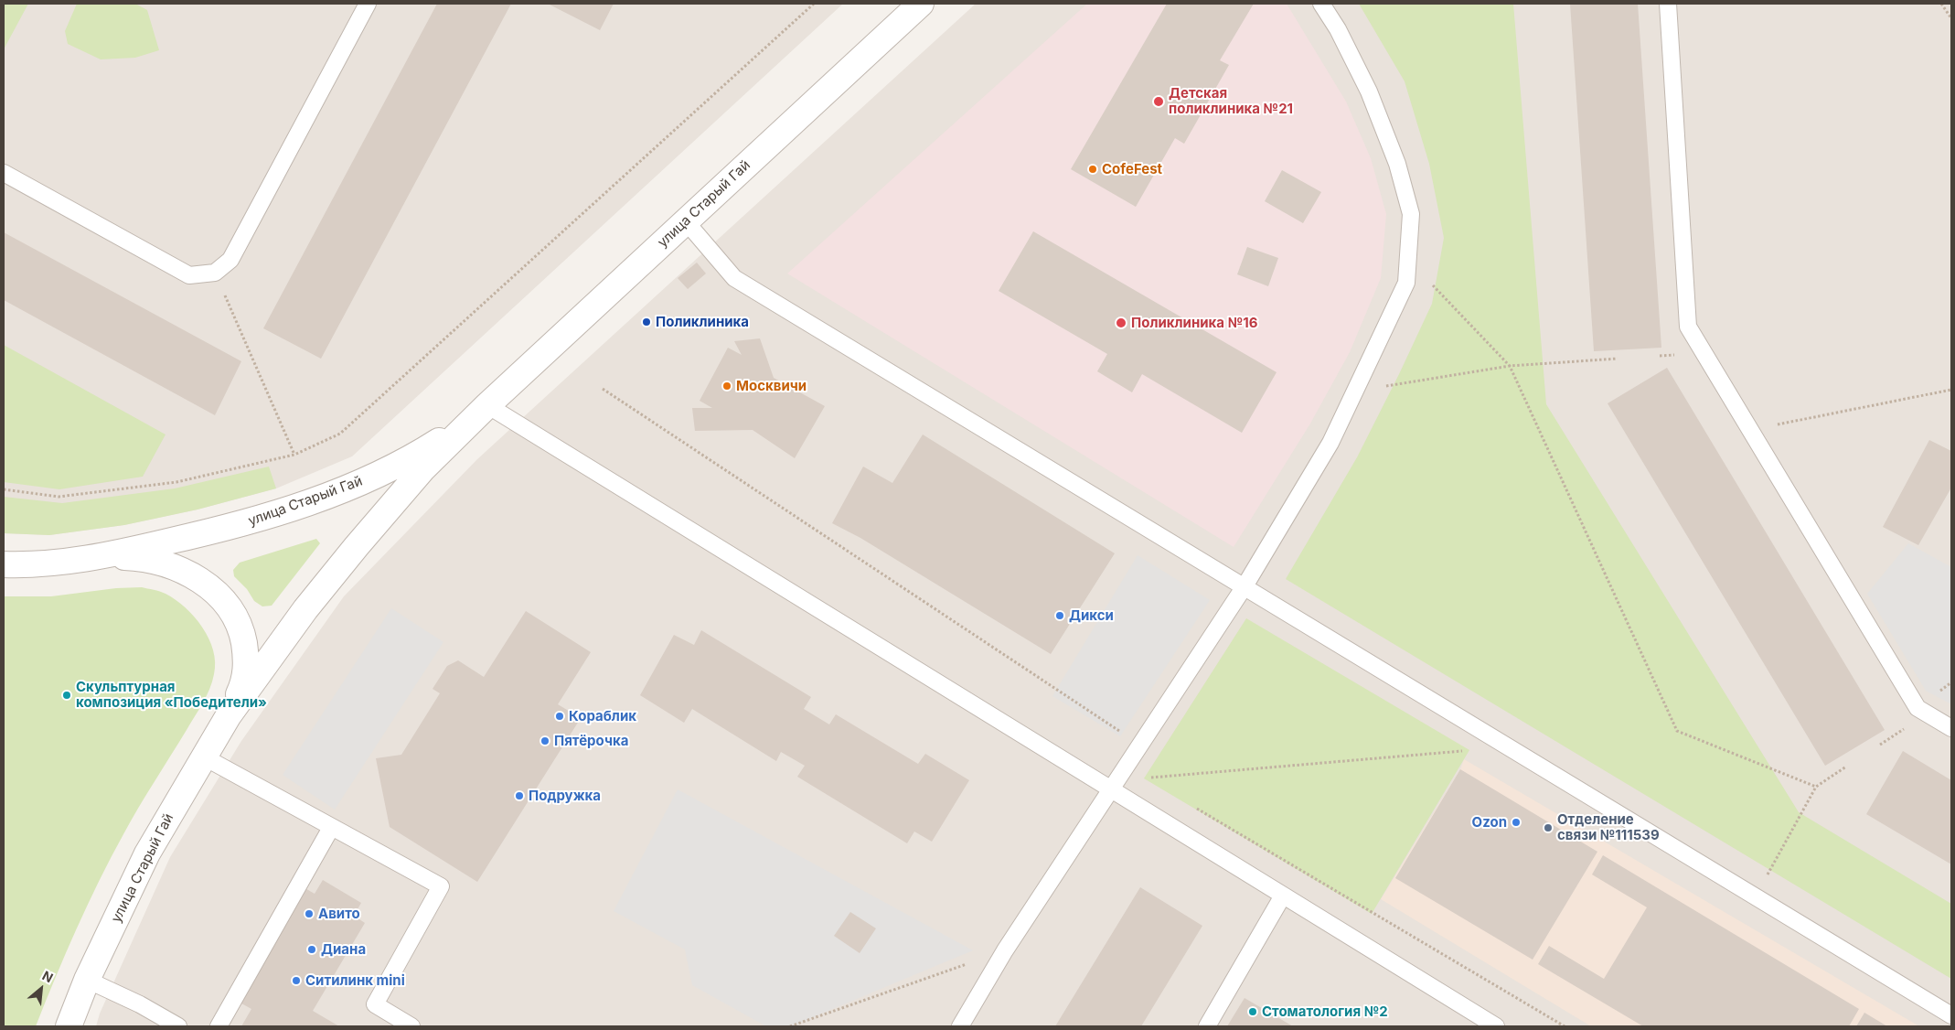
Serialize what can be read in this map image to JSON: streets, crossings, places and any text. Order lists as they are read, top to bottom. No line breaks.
{"streets":{"street":["улица Старый Гай"]},"places":["Детская поликлиника №21","CofeFest","Поликлиника","Поликлиника №16","Москвичи","Дикси","Скульптурная композиция «Победители»","Кораблик","Пятёрочка","Подружка","Ozon","Отделение связи №111539","Авито","Диана","Ситилинк mini","Стоматология №2"],"north":"top right"}
